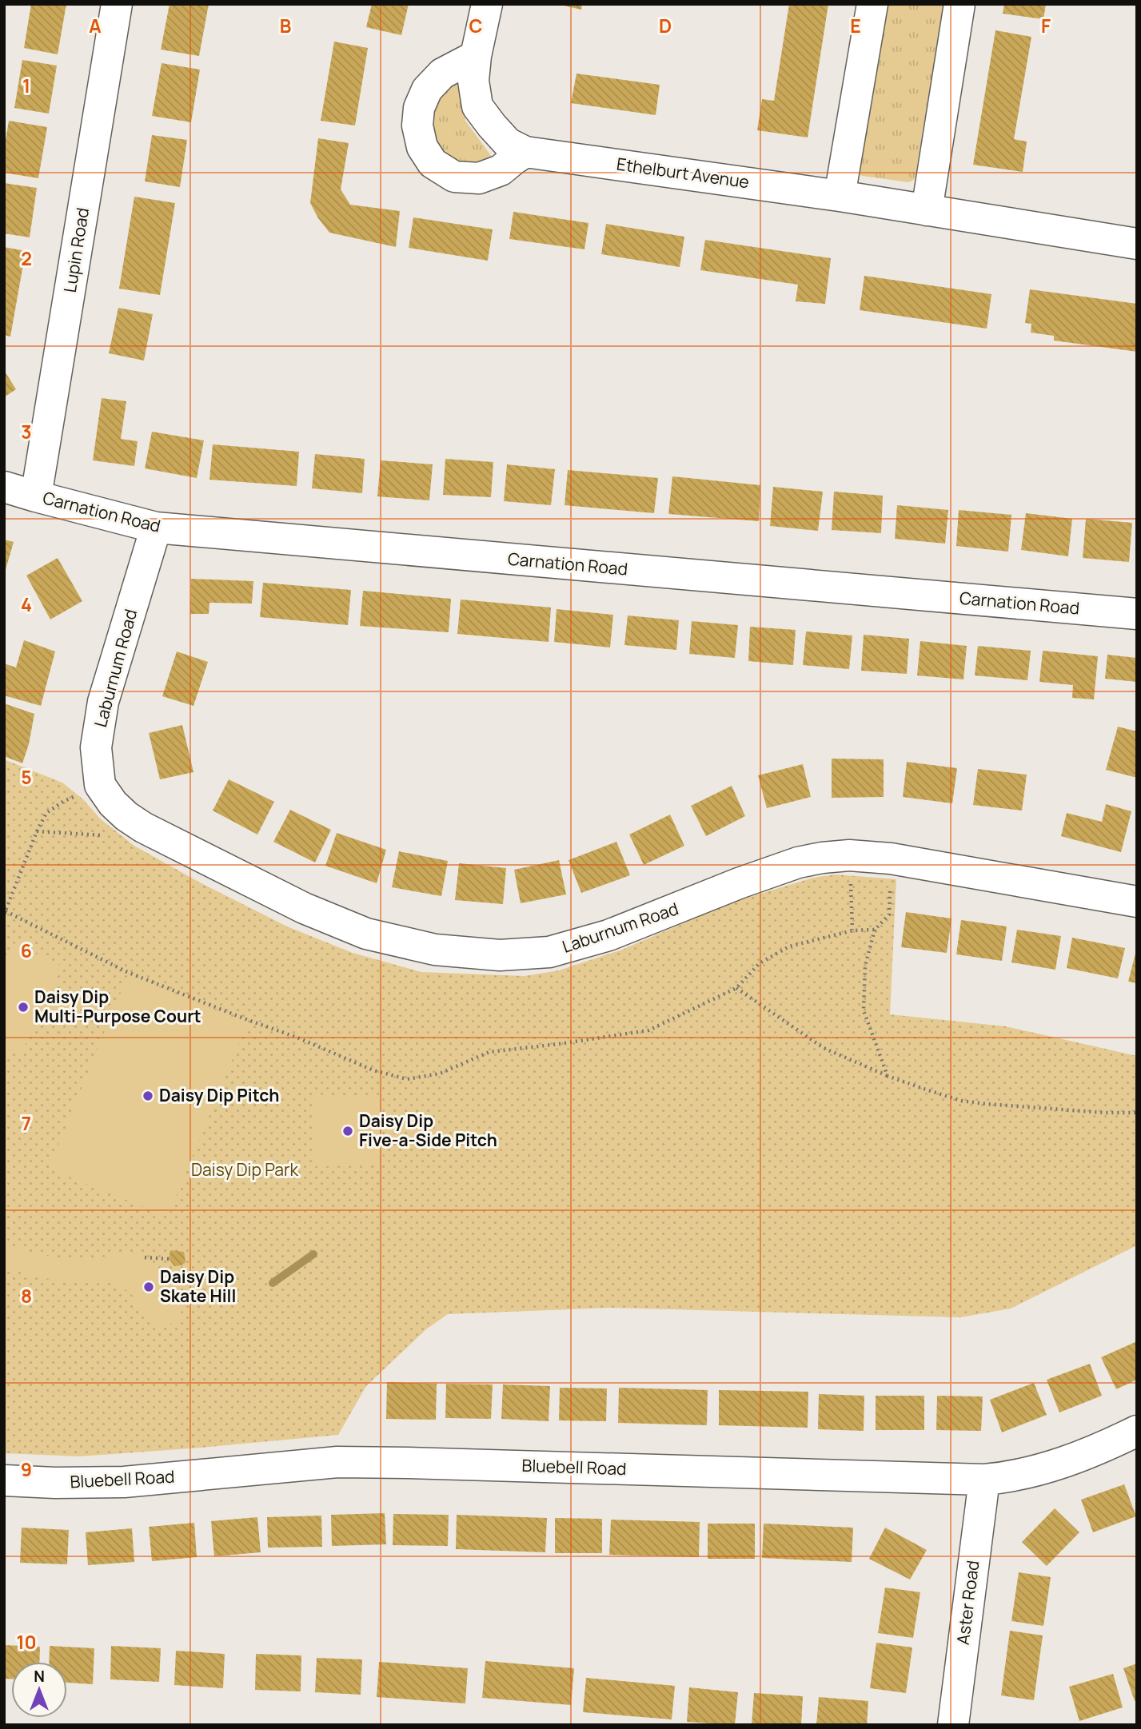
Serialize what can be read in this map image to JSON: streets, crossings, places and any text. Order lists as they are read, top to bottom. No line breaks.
{"streets":{"street":["Ethelburt Avenue","Lupin Road","Carnation Road","Laburnum Road","Bluebell Road","Aster Road"]},"crossings":[["Lupin Road","Carnation Road"],["Carnation Road","Laburnum Road"],["Bluebell Road","Aster Road"]],"parks":["Daisy Dip Park"],"places":["Daisy Dip Multi-Purpose Court","Daisy Dip Pitch","Daisy Dip Five-a-Side Pitch","Daisy Dip Skate Hill"],"north":"top","grid":{"columns":["A","B","C","D","E","F"],"rows":["1","2","3","4","5","6","7","8","9","10"]}}
